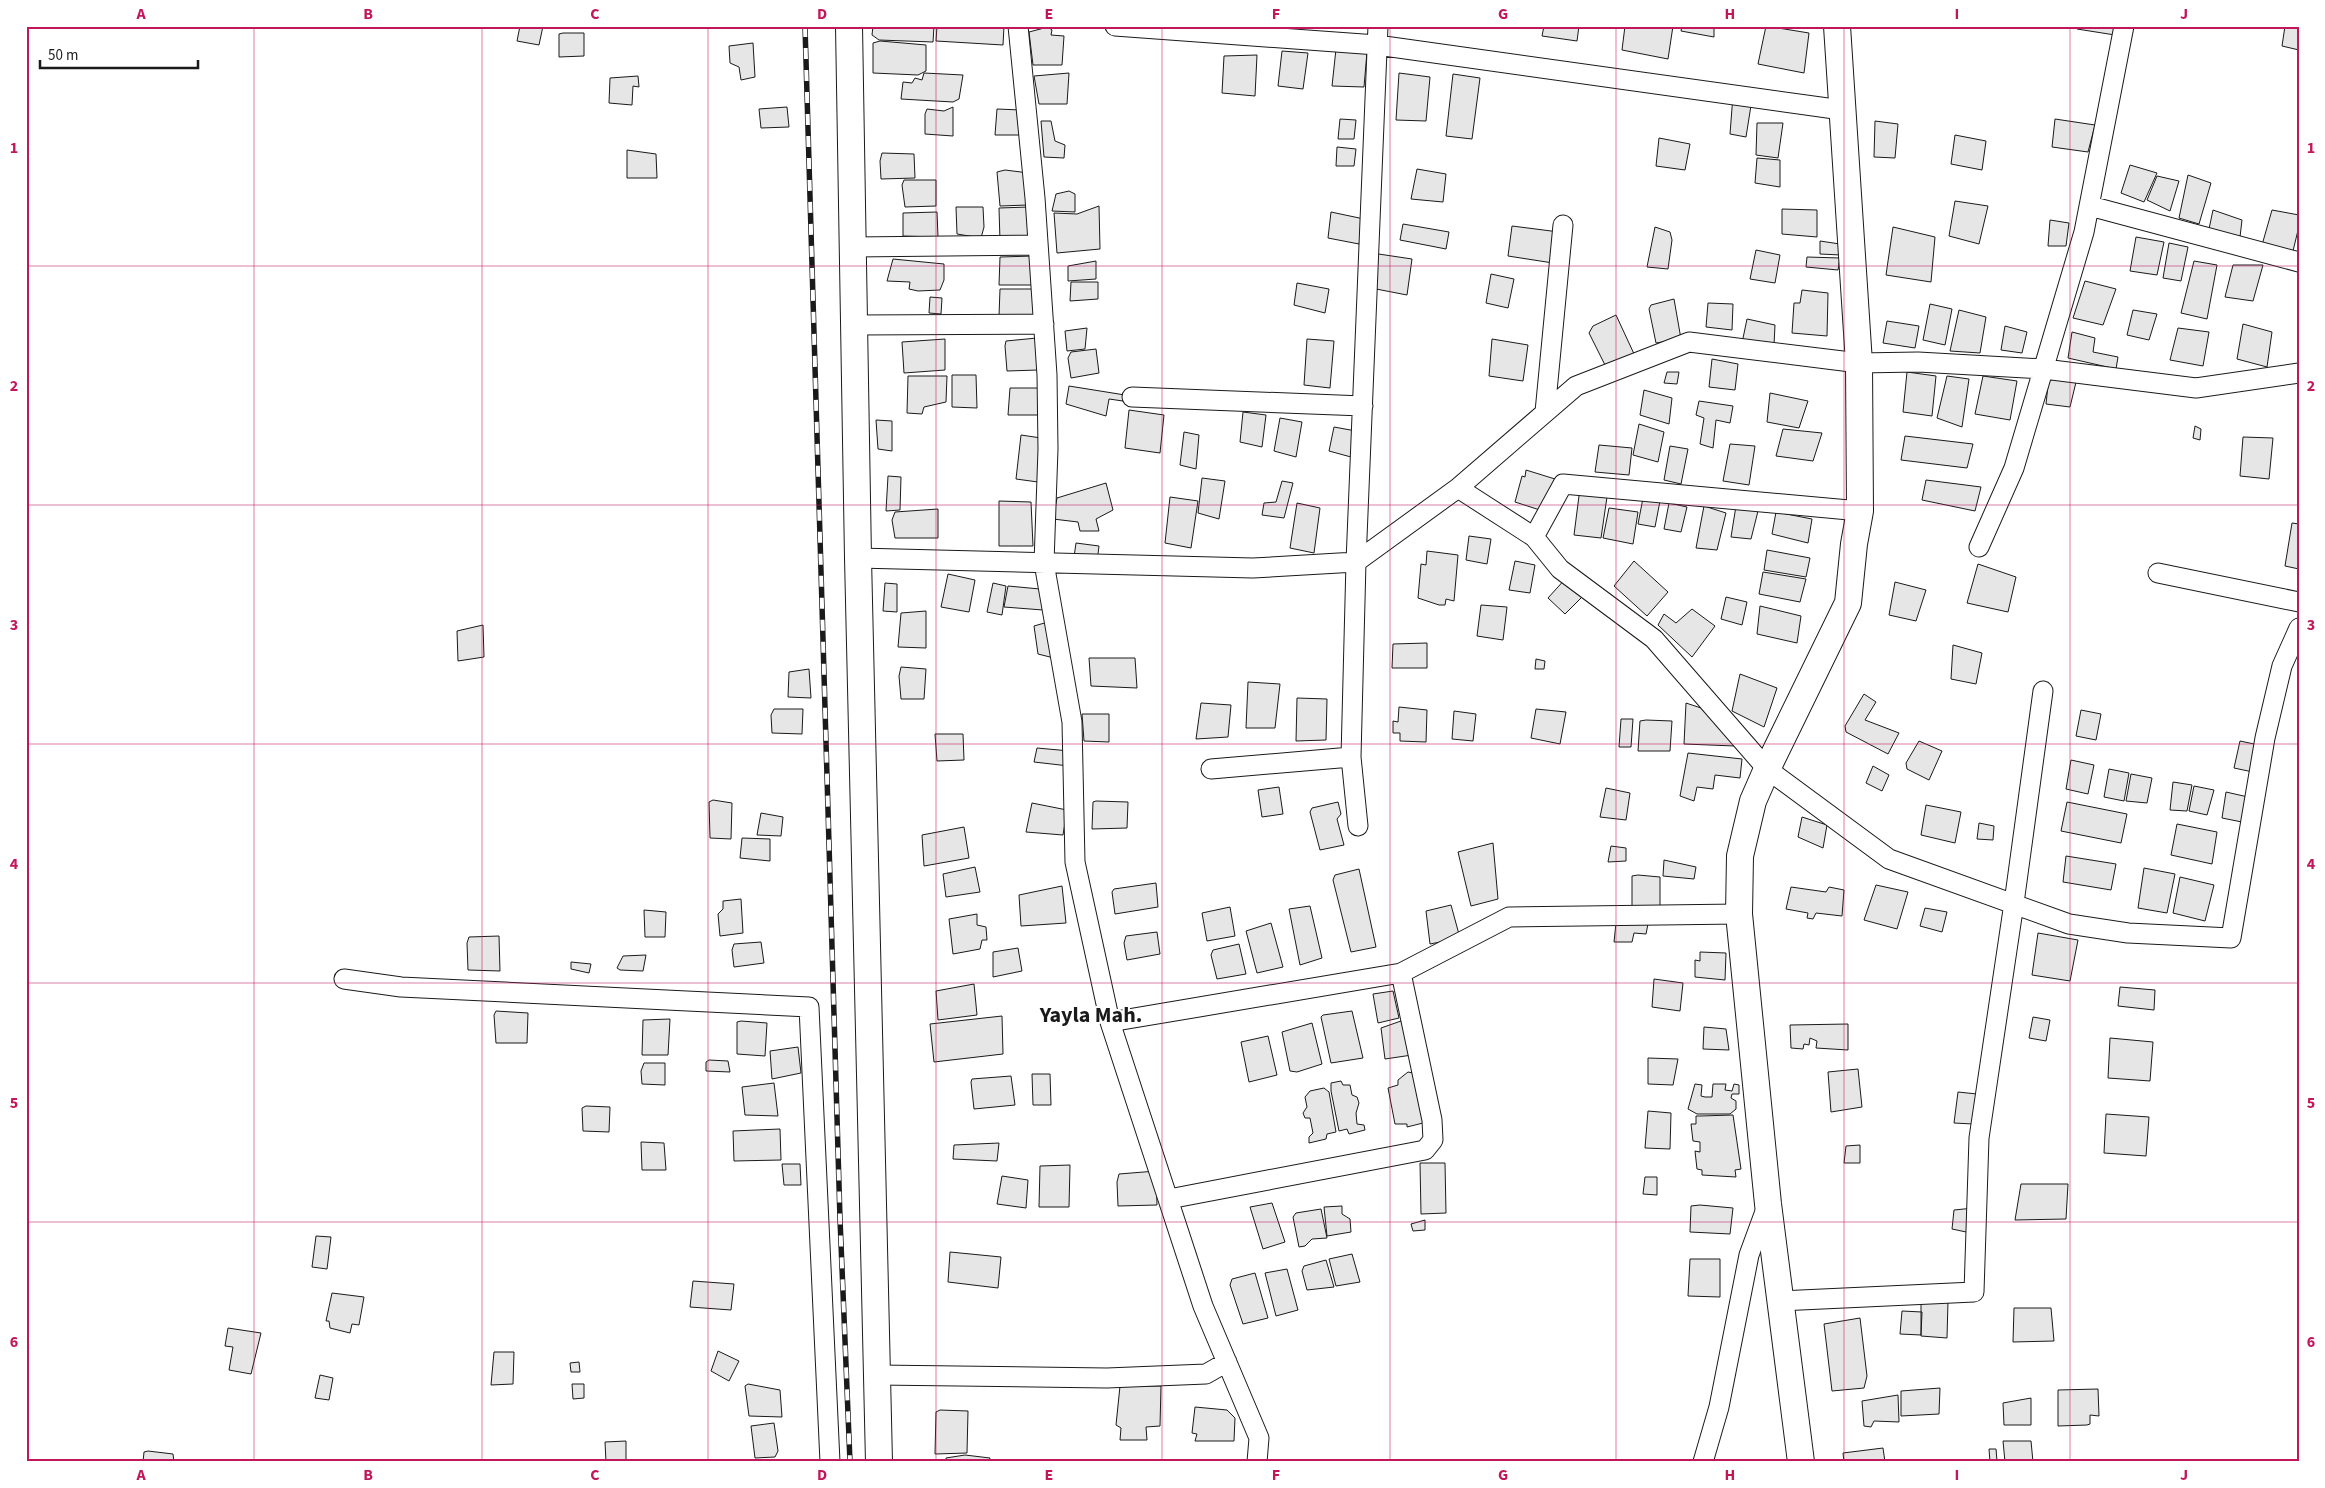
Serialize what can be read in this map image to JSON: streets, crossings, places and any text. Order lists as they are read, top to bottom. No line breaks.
{"districts":["Yayla Mah."],"scale_bar":"50 m","grid":{"columns":["A","B","C","D","E","F","G","H","I","J"],"rows":["1","2","3","4","5","6"]}}
